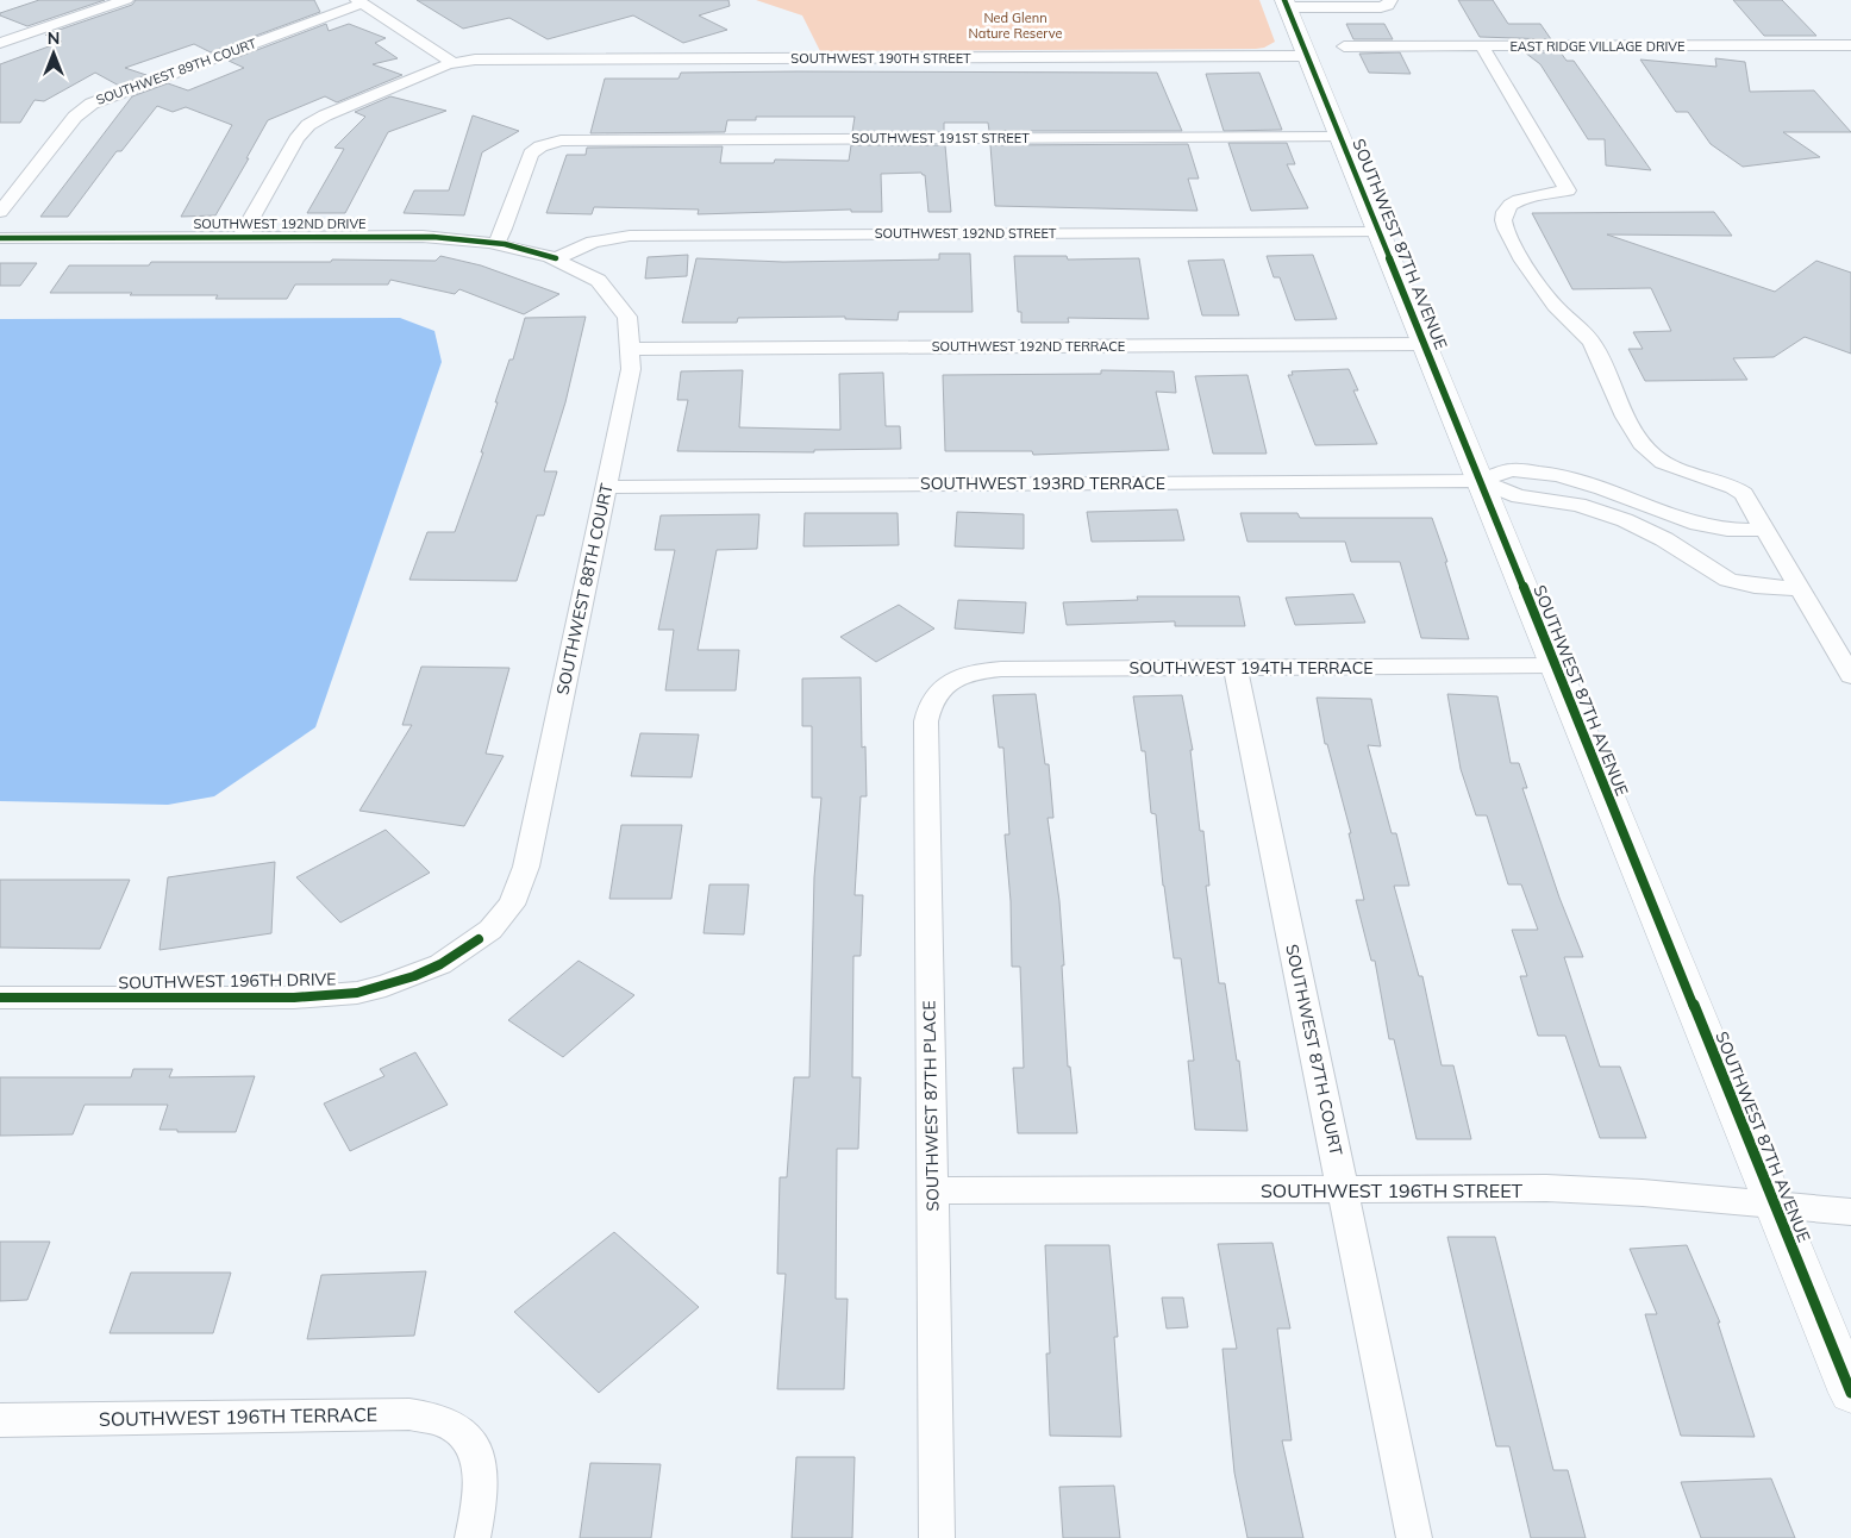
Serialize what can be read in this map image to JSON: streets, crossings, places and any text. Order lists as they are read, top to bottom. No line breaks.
{"streets":{"street":["EAST RIDGE VILLAGE DRIVE","SOUTHWEST 190TH STREET","SOUTHWEST 89TH COURT","SOUTHWEST 191ST STREET","SOUTHWEST 192ND DRIVE","SOUTHWEST 192ND STREET","SOUTHWEST 87TH AVENUE","SOUTHWEST 192ND TERRACE","SOUTHWEST 193RD TERRACE","SOUTHWEST 88TH COURT","SOUTHWEST 194TH TERRACE","SOUTHWEST 196TH DRIVE","SOUTHWEST 87TH COURT","SOUTHWEST 87TH PLACE","SOUTHWEST 196TH STREET","SOUTHWEST 196TH TERRACE"]},"crossings":[["SOUTHWEST 190TH STREET","SOUTHWEST 192ND DRIVE"],["SOUTHWEST 190TH STREET","SOUTHWEST 87TH AVENUE"],["SOUTHWEST 191ST STREET","SOUTHWEST 192ND DRIVE"],["SOUTHWEST 191ST STREET","SOUTHWEST 87TH AVENUE"],["SOUTHWEST 192ND DRIVE","SOUTHWEST 192ND STREET"],["SOUTHWEST 192ND DRIVE","SOUTHWEST 88TH COURT"],["SOUTHWEST 192ND STREET","SOUTHWEST 87TH AVENUE"],["SOUTHWEST 192ND STREET","SOUTHWEST 88TH COURT"],["SOUTHWEST 87TH AVENUE","SOUTHWEST 192ND TERRACE"],["SOUTHWEST 87TH AVENUE","SOUTHWEST 193RD TERRACE"],["SOUTHWEST 87TH AVENUE","SOUTHWEST 194TH TERRACE"],["SOUTHWEST 87TH AVENUE","SOUTHWEST 196TH STREET"],["SOUTHWEST 192ND TERRACE","SOUTHWEST 88TH COURT"],["SOUTHWEST 193RD TERRACE","SOUTHWEST 88TH COURT"],["SOUTHWEST 88TH COURT","SOUTHWEST 196TH DRIVE"],["SOUTHWEST 194TH TERRACE","SOUTHWEST 87TH COURT"],["SOUTHWEST 194TH TERRACE","SOUTHWEST 87TH PLACE"],["SOUTHWEST 87TH COURT","SOUTHWEST 196TH STREET"],["SOUTHWEST 87TH PLACE","SOUTHWEST 196TH STREET"]],"parks":["Ned Glenn Nature Reserve"],"north":"top"}
